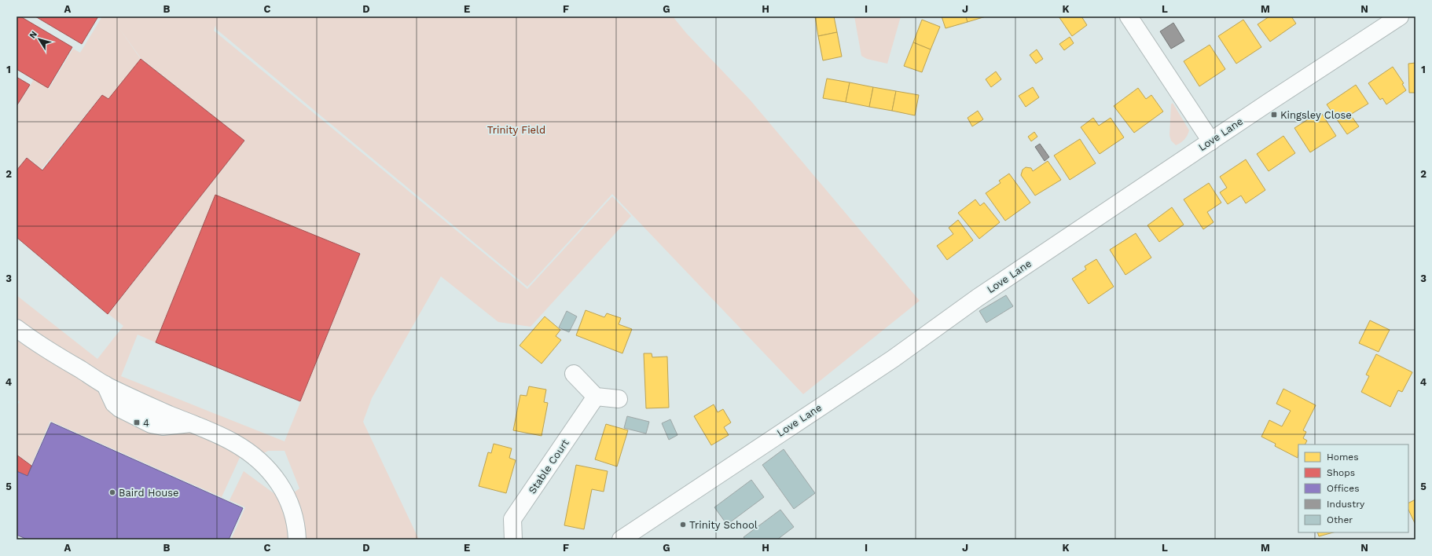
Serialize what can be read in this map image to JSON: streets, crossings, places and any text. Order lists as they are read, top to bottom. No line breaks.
{"streets":{"street":["Love Lane","Stable Court"]},"parks":["Trinity Field"],"places":{"transit":["Kingsley Close","4"],"other":["Baird House","Trinity School"]},"legend":["Homes","Shops","Offices","Industry","Other"],"north":"top left","grid":{"columns":["A","B","C","D","E","F","G","H","I","J","K","L","M","N"],"rows":["1","2","3","4","5"]}}
